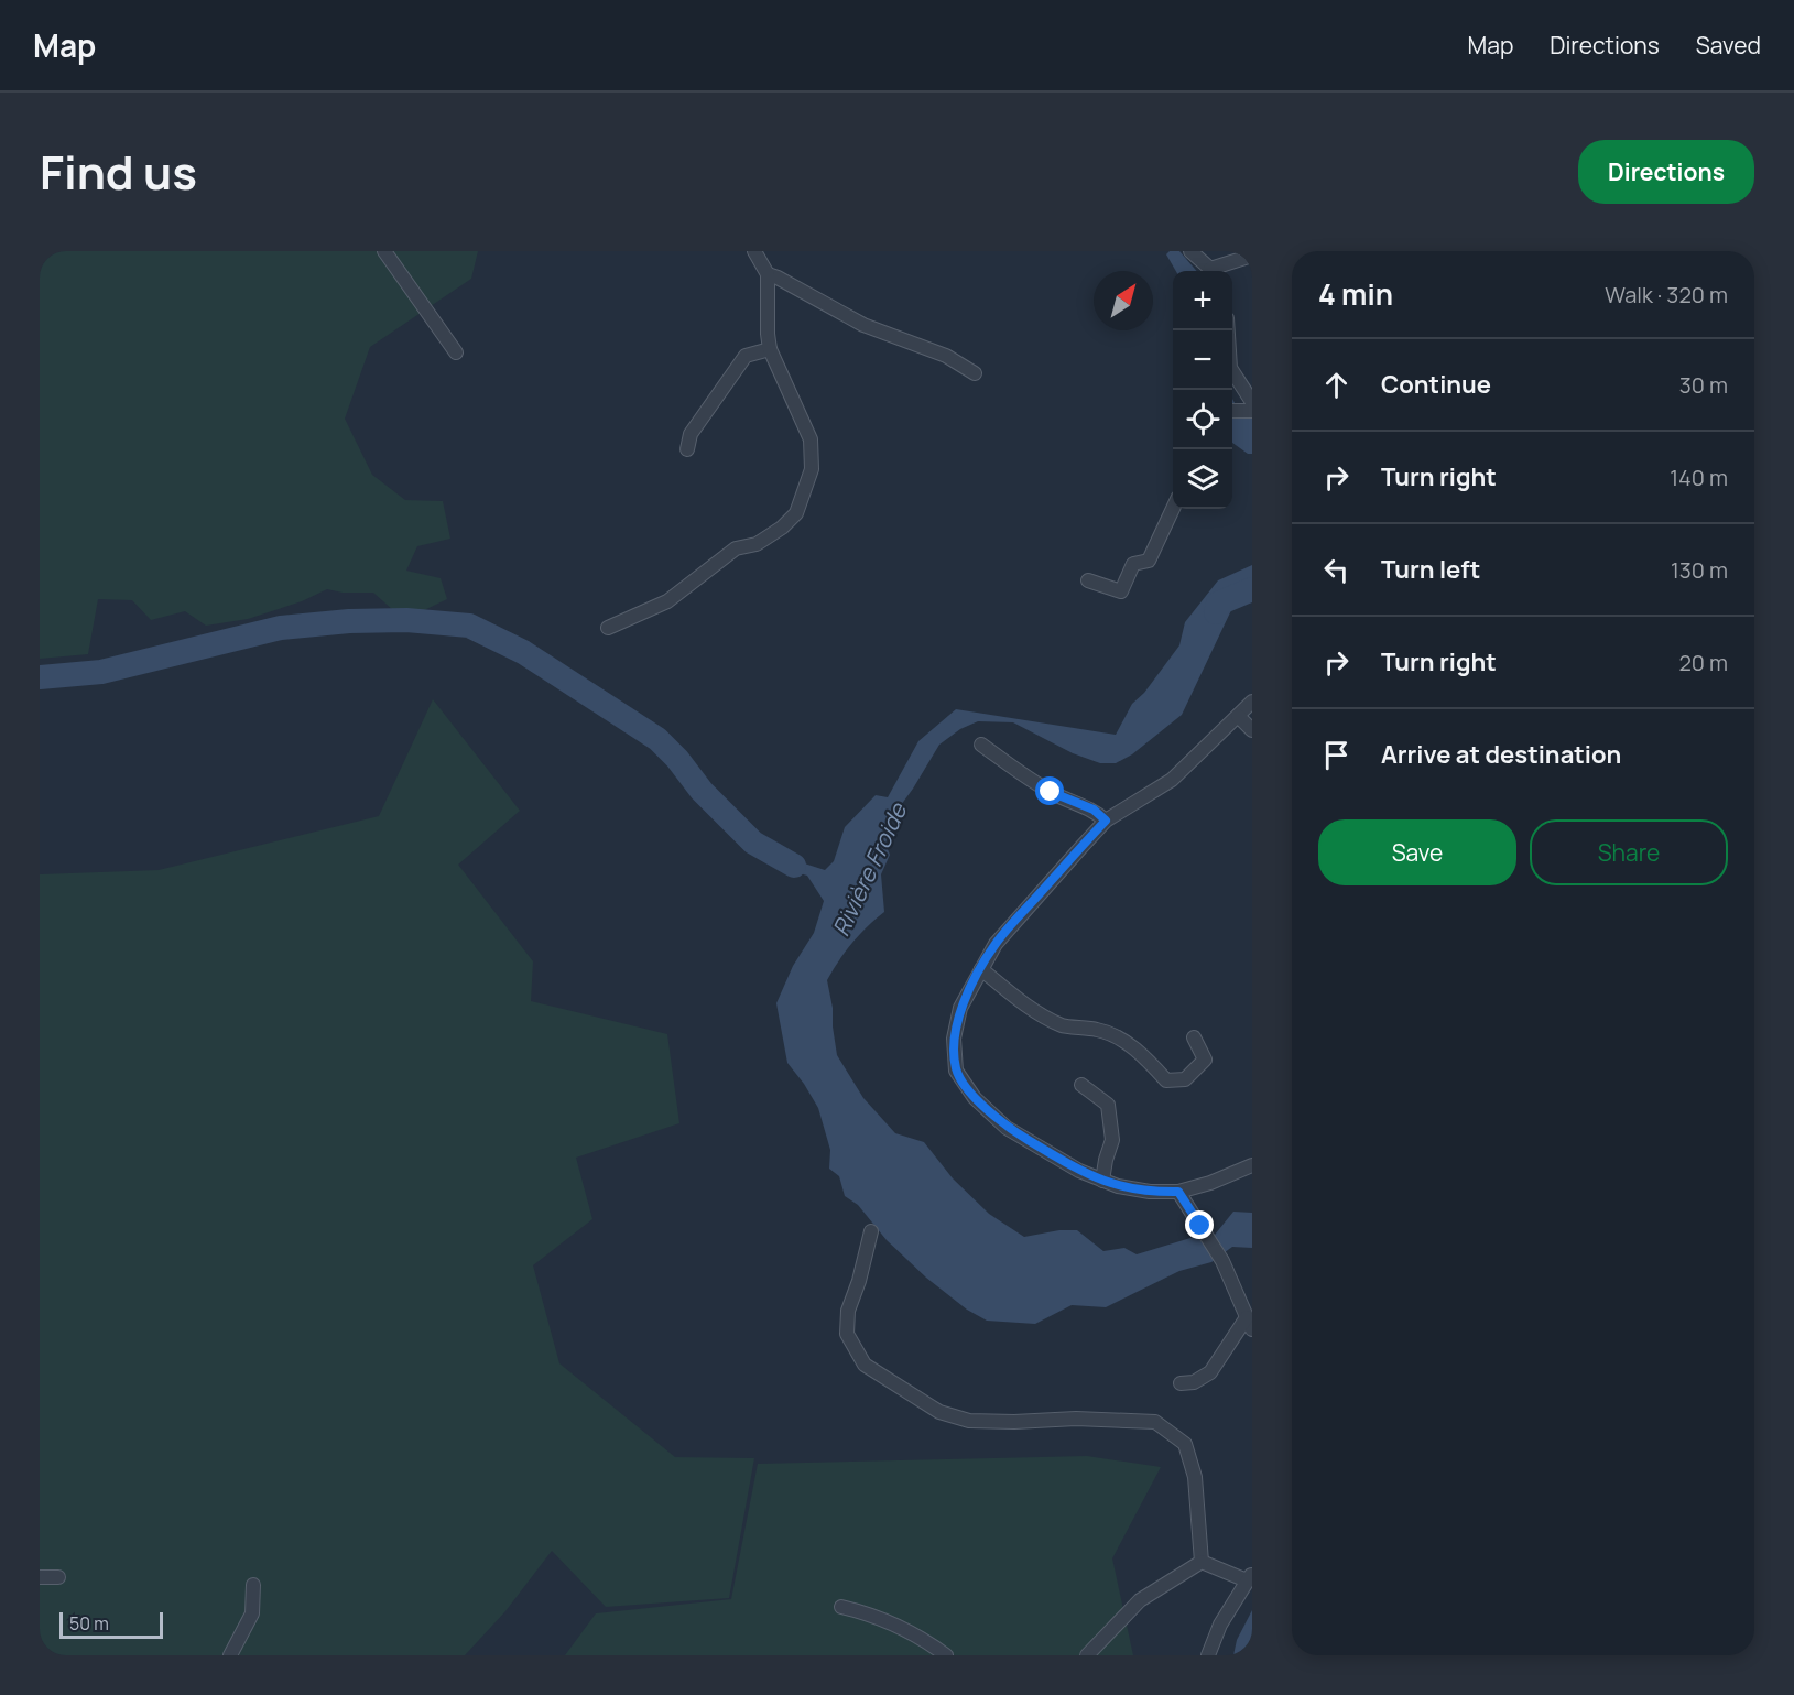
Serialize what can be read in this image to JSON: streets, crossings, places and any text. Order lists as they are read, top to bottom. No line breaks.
{"water":["Rivière Froide"],"scale_bar":"50 m","north":"top right","page":{"header":"Map","nav":["Map","Directions","Saved"],"title":"Find us","buttons":["Directions",["Save","Share"]],"heading":["4 min","Walk · 320 m"],"map_buttons":["+","−"],"list":[["Continue","30 m"],["Turn right","140 m"],["Turn left","130 m"],["Turn right","20 m"],"Arrive at destination"],"scale":"50 m"}}
